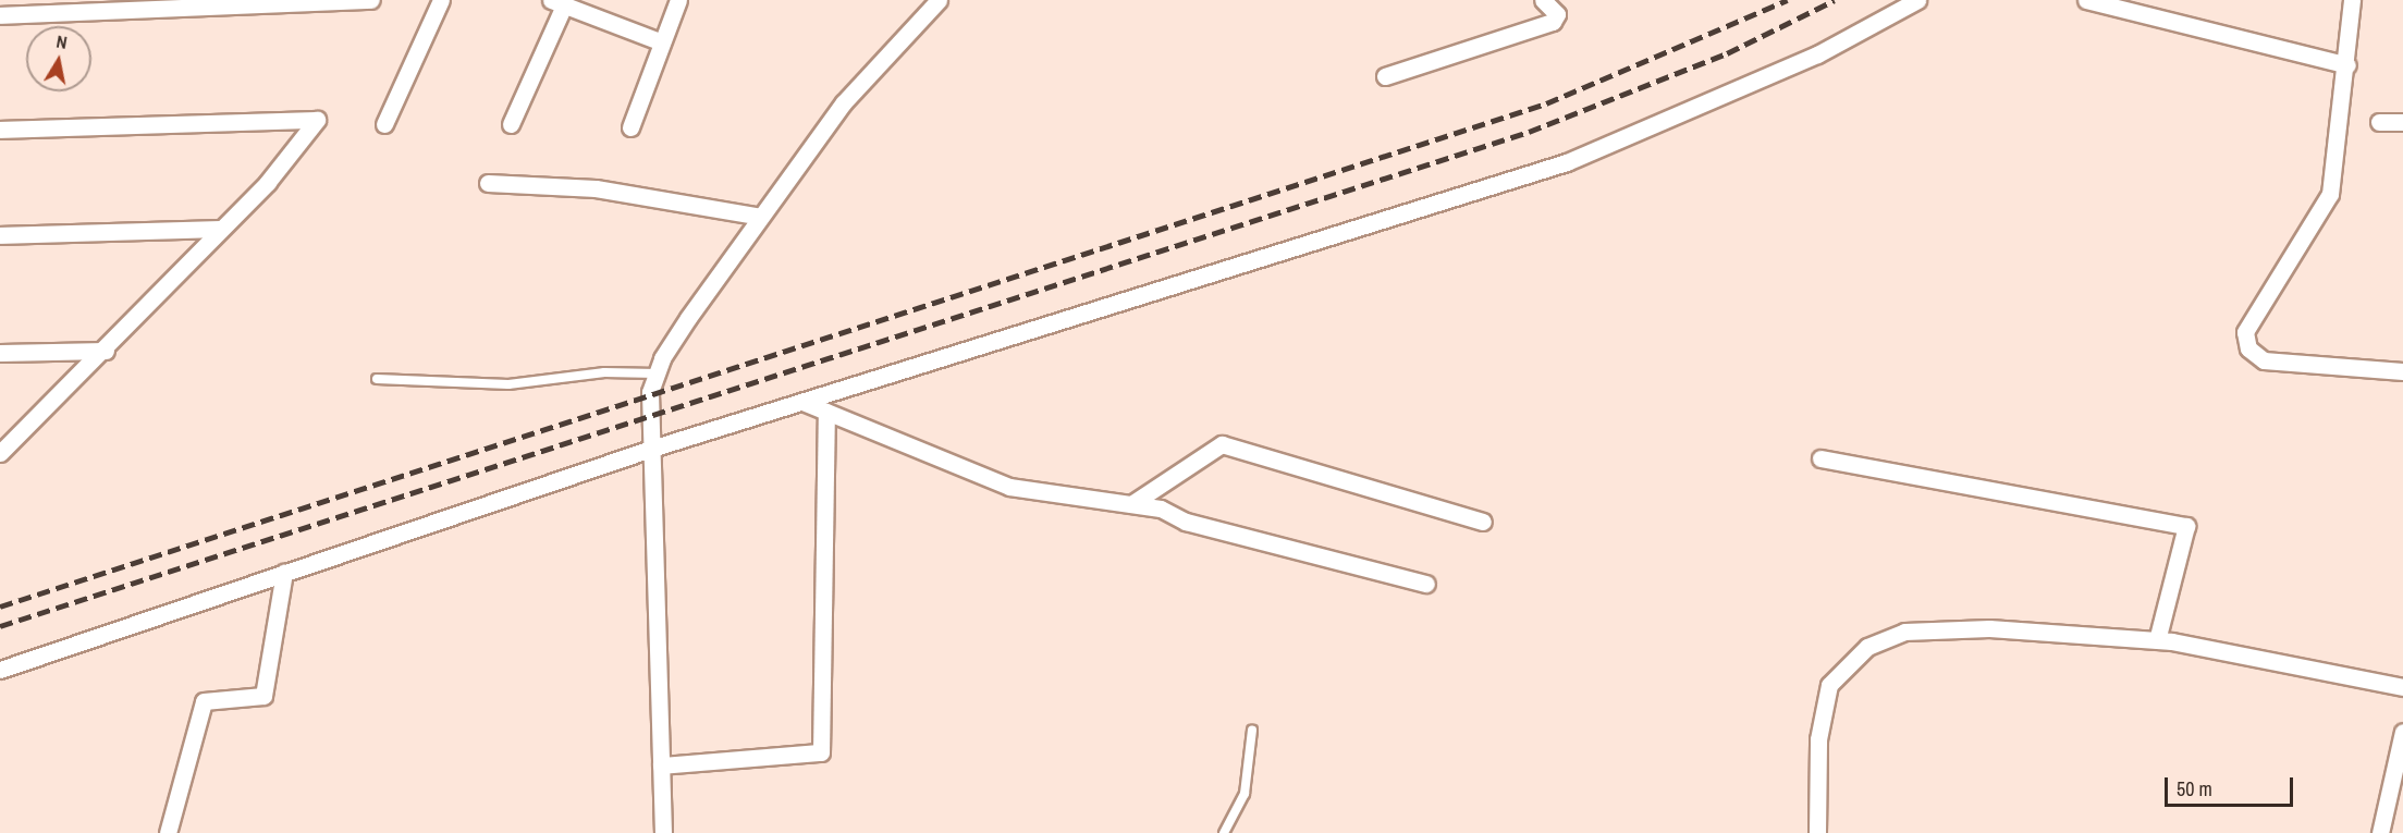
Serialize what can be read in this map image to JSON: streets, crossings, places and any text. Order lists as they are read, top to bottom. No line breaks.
{"scale_bar":"50 m","north":"top"}
